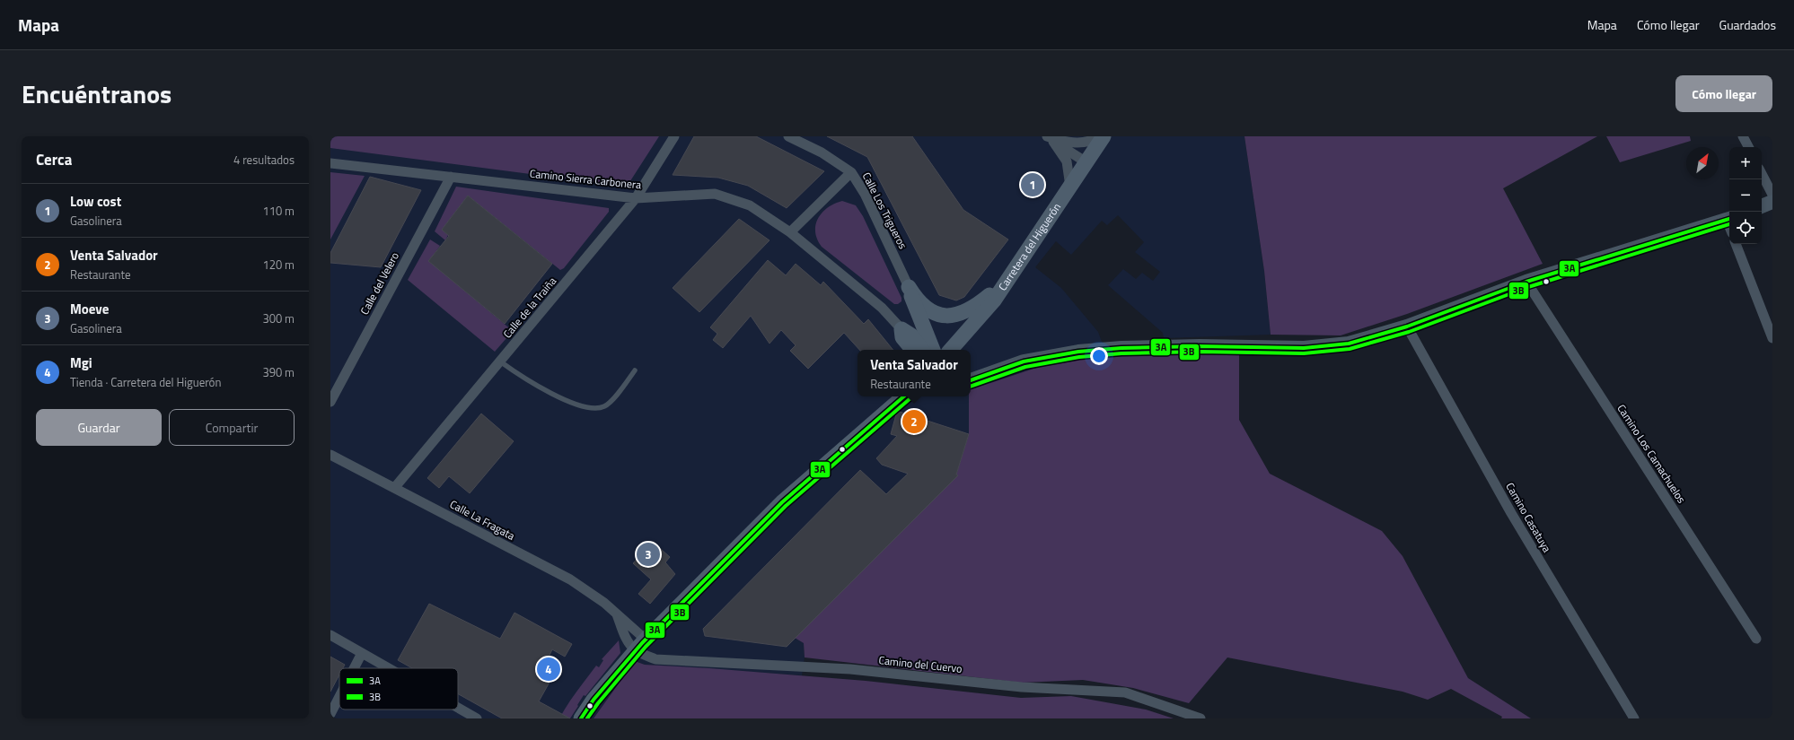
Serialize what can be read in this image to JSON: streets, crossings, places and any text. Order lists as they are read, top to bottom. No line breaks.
{"streets":{"main road":["Carretera del Higuerón"],"street":["Camino Sierra Carbonera","Calle Los Trigueros","Calle del Velero","Calle de la Traiña","Camino Los Camachuelos","Camino Casatuya","Calle La Fragata","Camino del Cuervo"]},"crossings":[["Camino Sierra Carbonera","Calle del Velero"],["Camino Sierra Carbonera","Calle de la Traiña"],["Calle de la Traiña","Calle La Fragata"],["Calle La Fragata","Camino del Cuervo"]],"lines":["transit line 3A","transit line 3B"],"legend":["3A","3B"],"north":"top right","page":{"header":"Mapa","nav":["Mapa","Cómo llegar","Guardados"],"title":"Encuéntranos","buttons":["Cómo llegar",["Guardar","Compartir"]],"heading":["Cerca","4 resultados"],"map_buttons":["+","−"],"pins":["1","2","3","4"],"list":[{"mark":"1","name":"Low cost","note":"Gasolinera","value":"110 m"},{"mark":"2","name":"Venta Salvador","note":"Restaurante","value":"120 m"},{"mark":"3","name":"Moeve","note":"Gasolinera","value":"300 m"},{"mark":"4","name":"Mgi","note":"Tienda · Carretera del Higuerón","value":"390 m"}],"popup":["Venta Salvador","Restaurante"]}}
